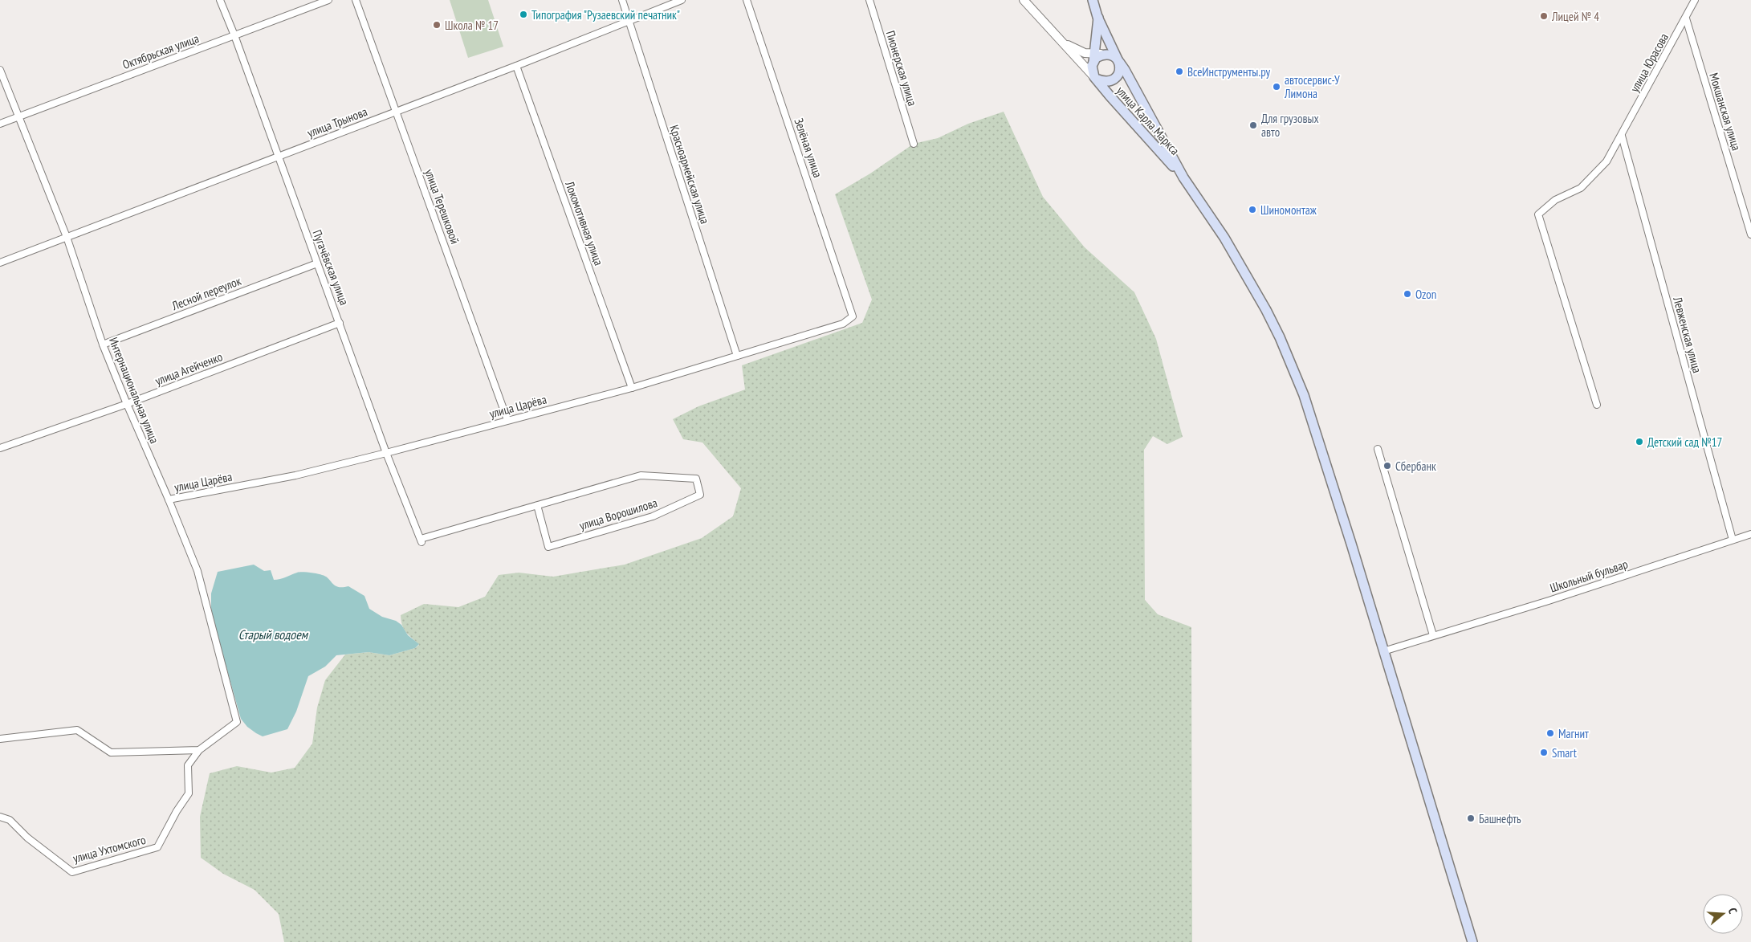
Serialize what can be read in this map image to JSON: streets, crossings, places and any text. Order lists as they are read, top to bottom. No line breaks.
{"streets":{"main road":["улица Карла Маркса"],"street":["Октябрьская улица","улица Юрасова","Пионерская улица","Мокшанская улица","улица Трынова","Зелёная улица","Красноармейская улица","улица Терешковой","Локомотивная улица","Пугачёвская улица","Лесной переулок","Левженская улица","улица Агейченко","Интернациональная улица","улица Царёва","улица Ворошилова","Школьный бульвар","улица Ухтомского"]},"crossings":[["Октябрьская улица","Пугачёвская улица"],["Октябрьская улица","Интернациональная улица"],["улица Юрасова","Мокшанская улица"],["улица Юрасова","Левженская улица"],["улица Трынова","Красноармейская улица"],["улица Трынова","улица Терешковой"],["улица Трынова","Локомотивная улица"],["улица Трынова","Пугачёвская улица"],["улица Трынова","Интернациональная улица"],["Зелёная улица","улица Царёва"],["Красноармейская улица","улица Царёва"],["улица Терешковой","улица Царёва"],["Локомотивная улица","улица Царёва"],["Пугачёвская улица","Лесной переулок"],["Пугачёвская улица","улица Агейченко"],["Пугачёвская улица","улица Царёва"],["Пугачёвская улица","улица Ворошилова"],["Лесной переулок","Интернациональная улица"],["Левженская улица","Школьный бульвар"],["улица Агейченко","Интернациональная улица"],["Интернациональная улица","улица Царёва"],["Интернациональная улица","улица Ухтомского"]],"water":["Старый водоем"],"places":["Типография \"Рузаевский печатник\"","Лицей № 4","Школа № 17","ВсеИнструменты.ру","автосервис-У Лимона","Для грузовых авто","Шиномонтаж","Ozon","Детский сад №17","Сбербанк","Магнит","Smart","Башнефть"],"north":"right"}
